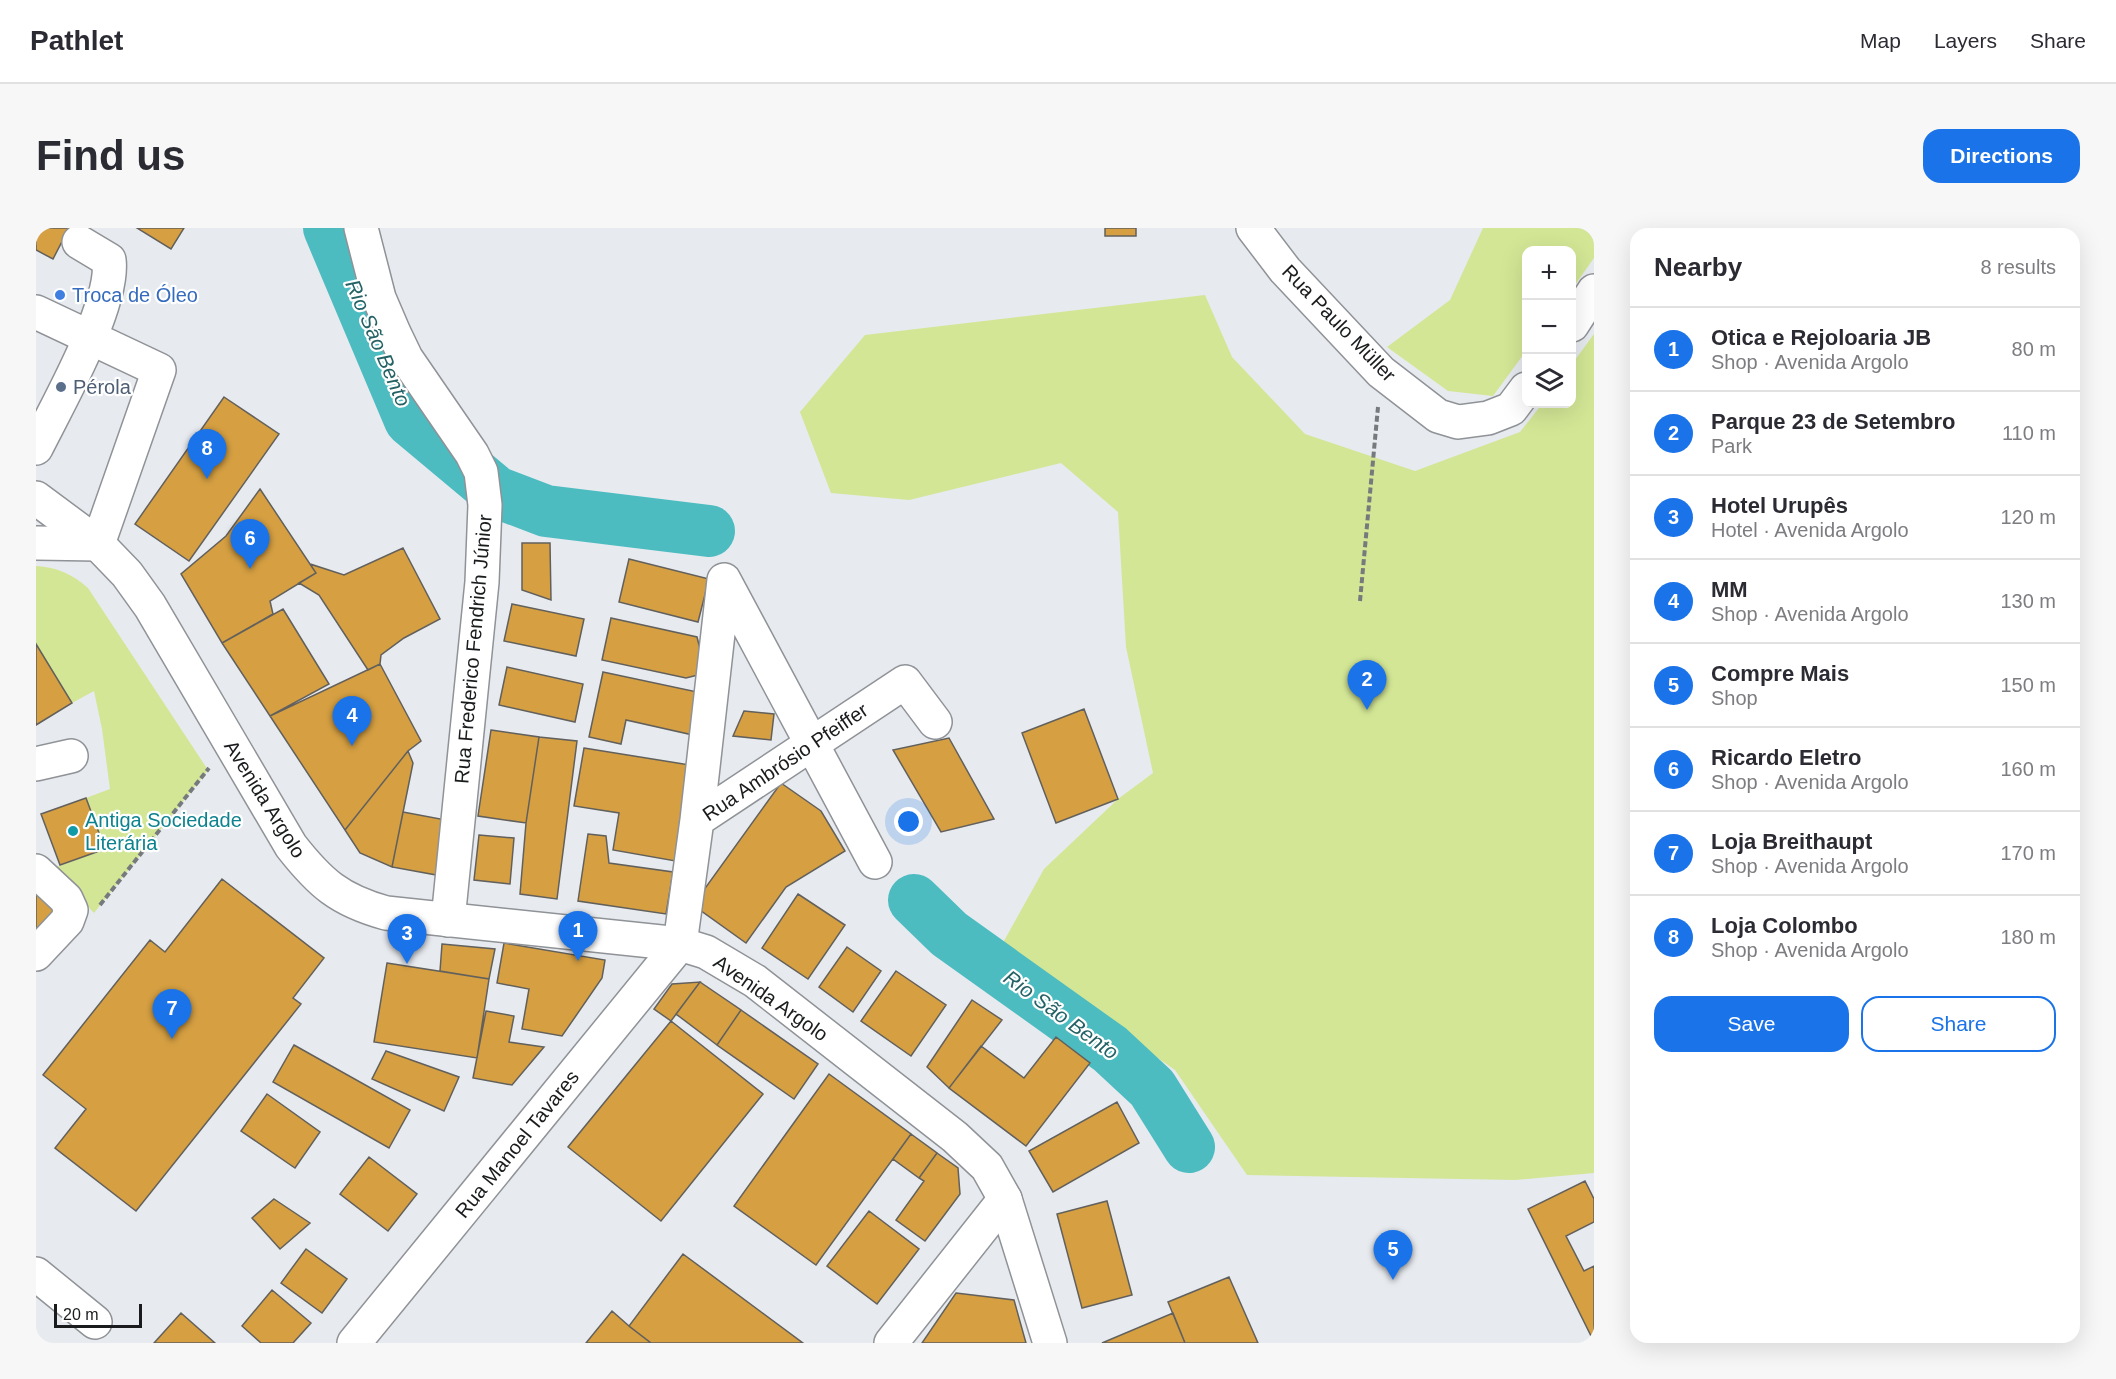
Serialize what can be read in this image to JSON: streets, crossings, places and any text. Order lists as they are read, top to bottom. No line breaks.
{"streets":{"street":["Rua Paulo Müller","Rua Frederico Fendrich Júnior","Rua Ambrósio Pfeiffer","Avenida Argolo","Rua Manoel Tavares"]},"crossings":[["Rua Frederico Fendrich Júnior","Avenida Argolo"],["Rua Ambrósio Pfeiffer","Avenida Argolo"],["Rua Ambrósio Pfeiffer","Rua Manoel Tavares"],["Avenida Argolo","Rua Manoel Tavares"]],"water":["Rio São Bento"],"places":["Troca de Óleo","Pérola","Antiga Sociedade Literária"],"scale_bar":"20 m","page":{"header":"Pathlet","nav":["Map","Layers","Share"],"buttons":["Directions",["Save","Share"]],"title":"Find us","heading":["Nearby","8 results"],"map_buttons":["+","−"],"list":[{"mark":"1","name":"Otica e Rejoloaria JB","note":"Shop · Avenida Argolo","value":"80 m"},{"mark":"2","name":"Parque 23 de Setembro","note":"Park","value":"110 m"},{"mark":"3","name":"Hotel Urupês","note":"Hotel · Avenida Argolo","value":"120 m"},{"mark":"4","name":"MM","note":"Shop · Avenida Argolo","value":"130 m"},{"mark":"5","name":"Compre Mais","note":"Shop","value":"150 m"},{"mark":"6","name":"Ricardo Eletro","note":"Shop · Avenida Argolo","value":"160 m"},{"mark":"7","name":"Loja Breithaupt","note":"Shop · Avenida Argolo","value":"170 m"},{"mark":"8","name":"Loja Colombo","note":"Shop · Avenida Argolo","value":"180 m"}],"pins":["8","6","2","4","1","3","7","5"],"scale":"20 m"}}
